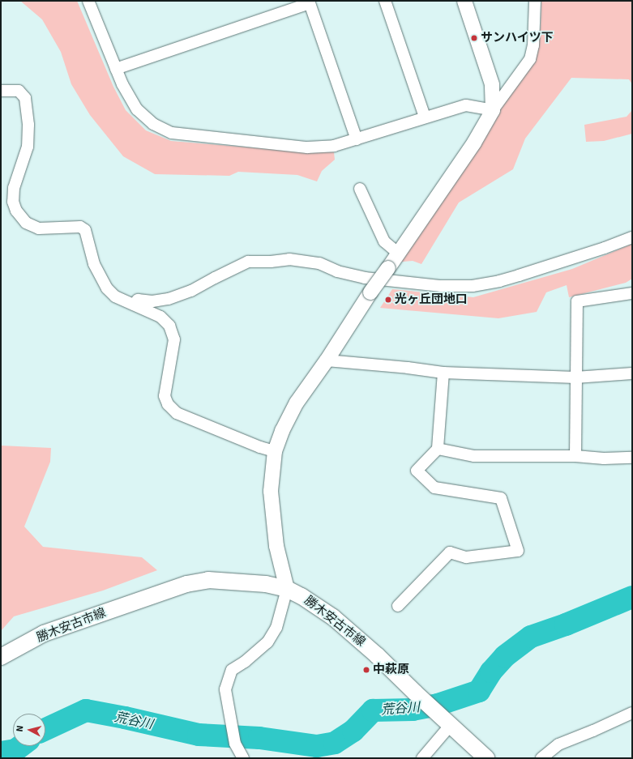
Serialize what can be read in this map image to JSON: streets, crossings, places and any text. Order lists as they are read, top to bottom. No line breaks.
{"streets":{"main road":["勝木安古市線"]},"water":["荒谷川"],"places":["サンハイツ下","光ヶ丘団地口","中萩原"],"north":"left"}
